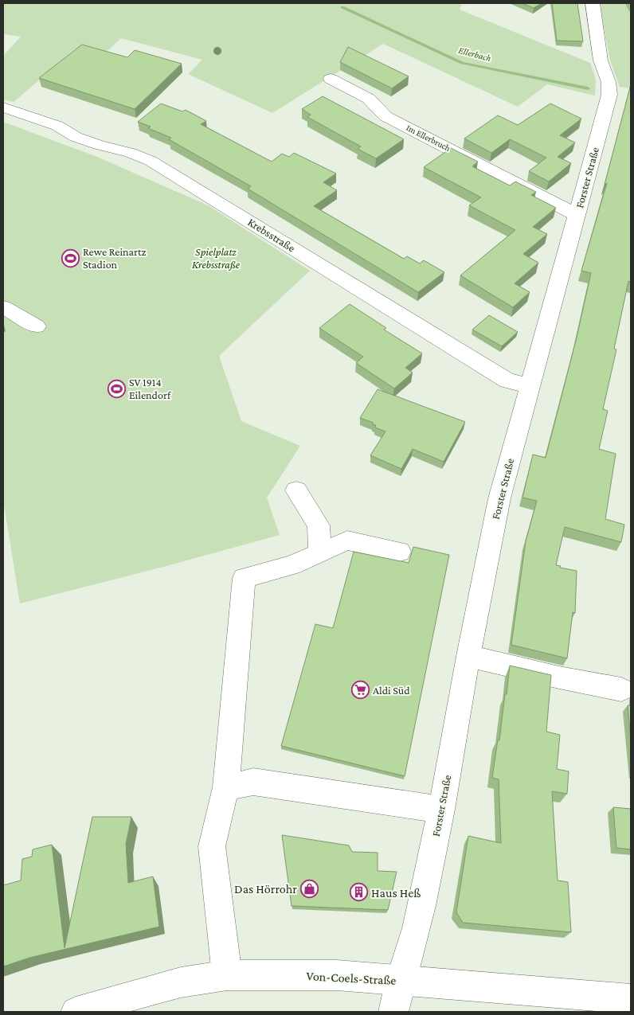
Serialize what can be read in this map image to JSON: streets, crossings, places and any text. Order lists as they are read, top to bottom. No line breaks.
{"streets":{"street":["Im Ellerbruch","Forster Straße","Krebsstraße","Von-Coels-Straße"]},"crossings":[["Im Ellerbruch","Forster Straße"],["Forster Straße","Krebsstraße"],["Forster Straße","Von-Coels-Straße"]],"water":["Ellerbach"],"parks":["Spielplatz Krebsstraße"],"places":{"sports":["Rewe Reinartz Stadion","SV 1914 Eilendorf"],"supermarket":["Aldi Süd"],"shop":["Das Hörrohr"],"building":["Haus Heß"]}}
